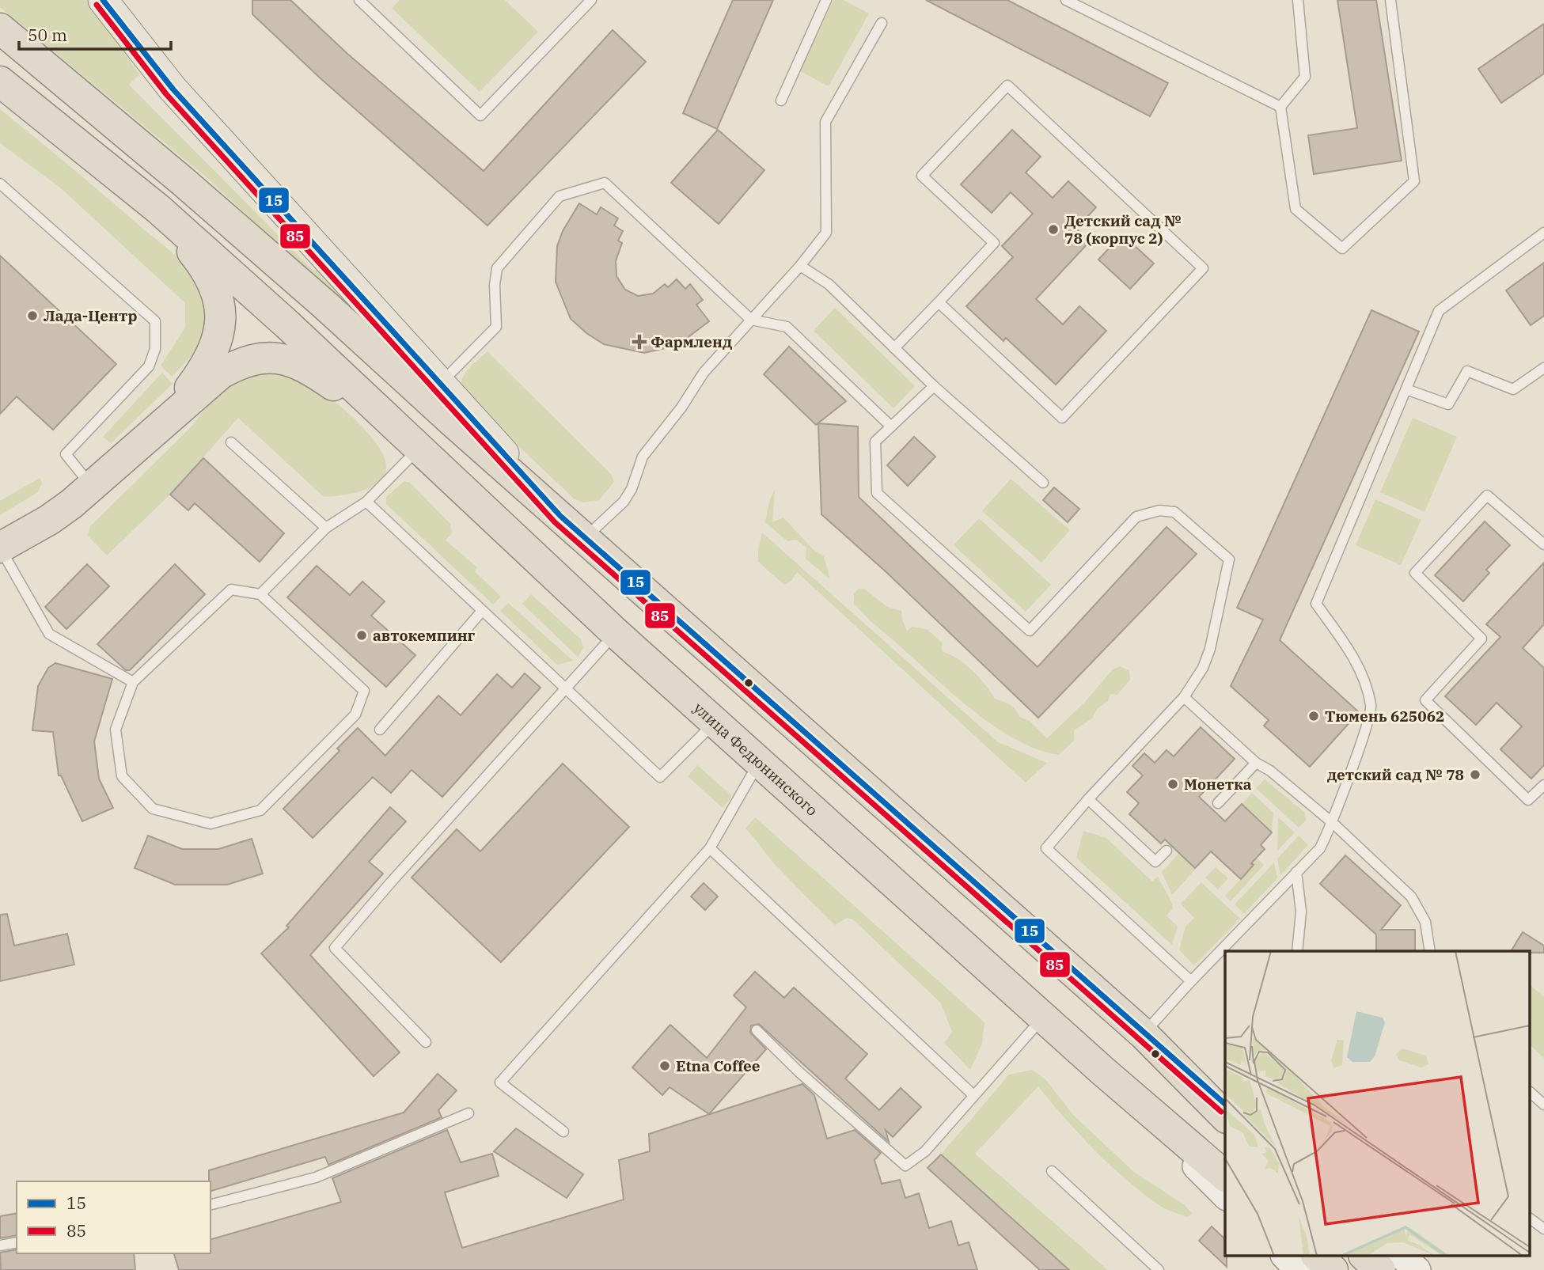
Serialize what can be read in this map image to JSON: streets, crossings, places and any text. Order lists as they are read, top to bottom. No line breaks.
{"streets":{"highway":["улица Федюнинского"]},"places":{"other":["Детский сад № 78 (корпус 2)","Лада-Центр","автокемпинг","Тюмень 625062","детский сад № 78","Монетка","Etna Coffee"],"health":["Фармленд"]},"lines":["transit line 15","transit line 85"],"legend":["15","85"],"scale_bar":"50 m"}
